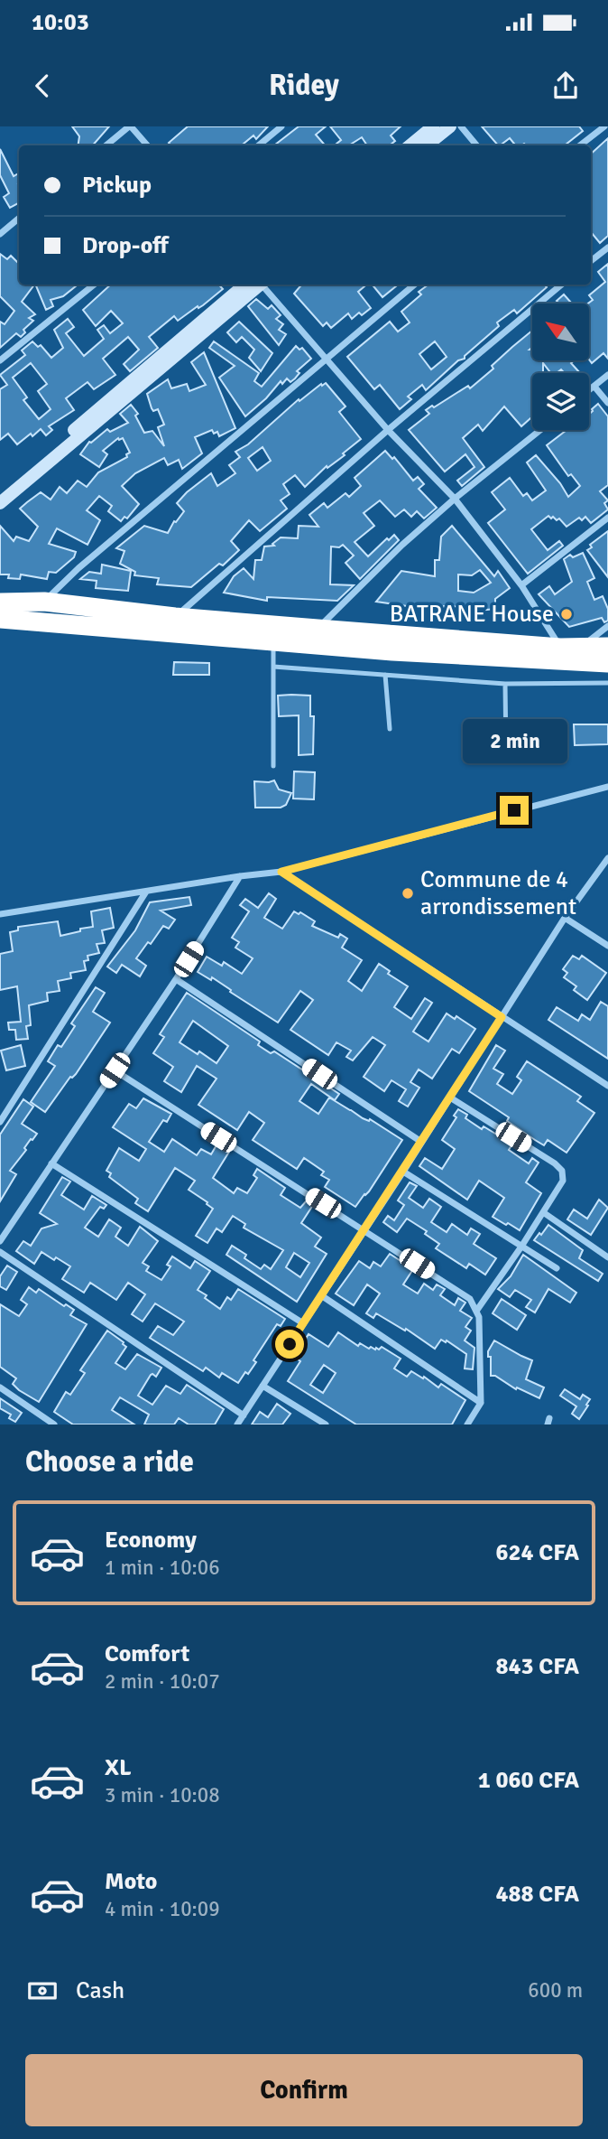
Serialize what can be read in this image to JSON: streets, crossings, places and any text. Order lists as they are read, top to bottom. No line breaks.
{"places":["BATRANE House","Commune de 4 arrondissement"],"north":"top left","page":{"status":"10:03","header":"Ridey","banner":["Pickup","Drop-off"],"bubble":"2 min","heading":"Choose a ride","list":[{"name":"Economy","note":"1 min · 10:06","value":"624 CFA"},{"name":"Comfort","note":"2 min · 10:07","value":"843 CFA"},{"name":"XL","note":"3 min · 10:08","value":"1 060 CFA"},{"name":"Moto","note":"4 min · 10:09","value":"488 CFA"}],"pay":["Cash","600 m"],"buttons":"Confirm"}}
